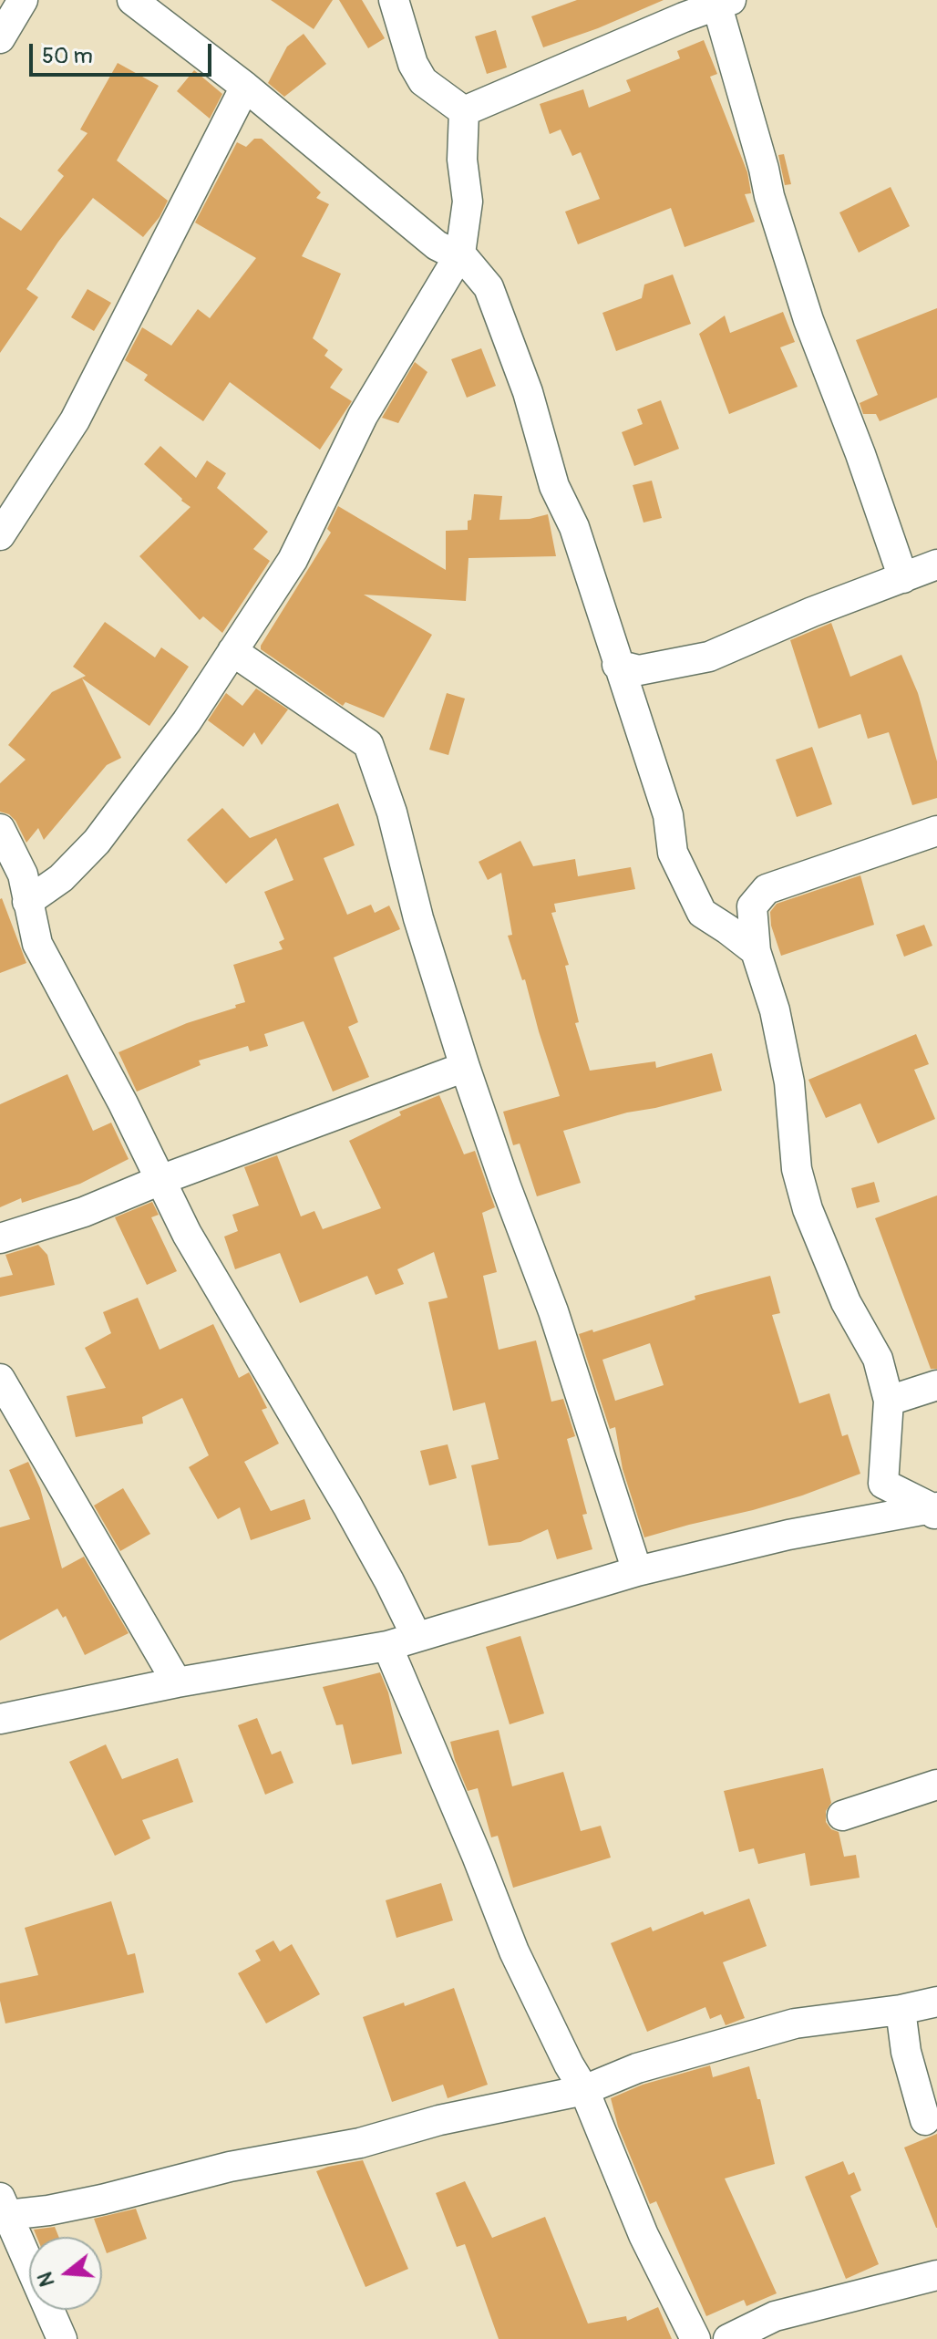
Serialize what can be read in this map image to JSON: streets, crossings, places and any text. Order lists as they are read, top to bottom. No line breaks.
{"scale_bar":"50 m","north":"left"}
